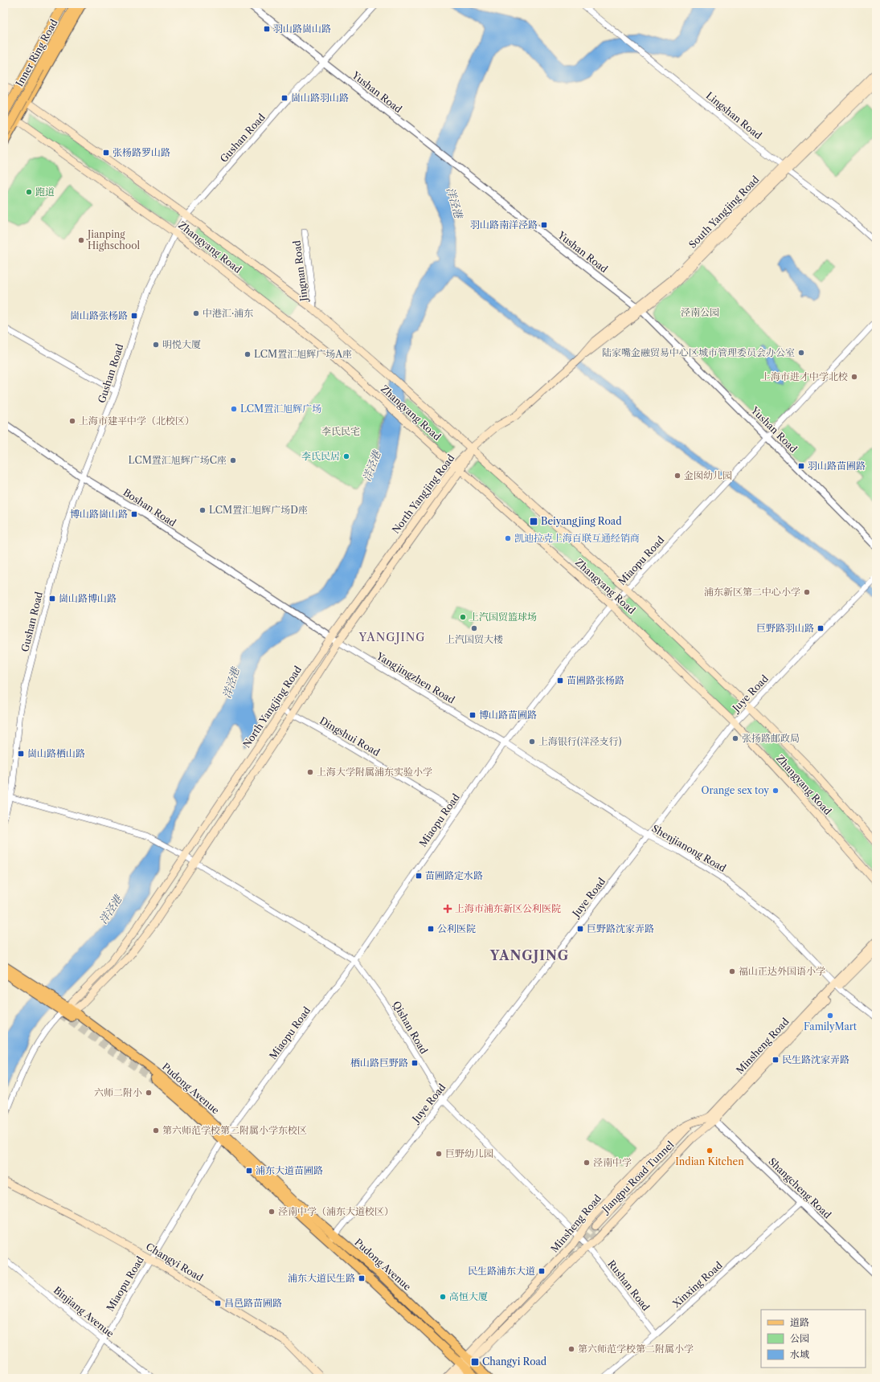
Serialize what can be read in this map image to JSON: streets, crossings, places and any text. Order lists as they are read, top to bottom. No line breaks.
{"streets":{"highway":["Inner Ring Road"],"main road":["South Yangjing Road","Zhangyang Road","North Yangjing Road","Minsheng Road","Pudong Avenue","Jiangpu Road Tunnel","Changyi Road"],"street":["Yushan Road","Lingshan Road","Gushan Road","Jingnan Road","Boshan Road","Miaopu Road","Yangjingzhen Road","Juye Road","Dingshui Road","Shenjianong Road","Qishan Road","Shangcheng Road","Xinxing Road","Rushan Road","Binjiang Avenue"]},"crossings":[["Yushan Road","Gushan Road"],["Yushan Road","South Yangjing Road"],["Yushan Road","Miaopu Road"],["Lingshan Road","South Yangjing Road"],["Gushan Road","Zhangyang Road"],["Gushan Road","Boshan Road"],["Gushan Road","Qishan Road"],["South Yangjing Road","Zhangyang Road"],["South Yangjing Road","North Yangjing Road"],["Zhangyang Road","Jingnan Road"],["Zhangyang Road","North Yangjing Road"],["Zhangyang Road","Miaopu Road"],["Zhangyang Road","Juye Road"],["North Yangjing Road","Yangjingzhen Road"],["North Yangjing Road","Dingshui Road"],["North Yangjing Road","Qishan Road"],["North Yangjing Road","Pudong Avenue"],["Boshan Road","Yangjingzhen Road"],["Miaopu Road","Yangjingzhen Road"],["Miaopu Road","Dingshui Road"],["Miaopu Road","Shenjianong Road"],["Miaopu Road","Qishan Road"],["Miaopu Road","Pudong Avenue"],["Miaopu Road","Changyi Road"],["Miaopu Road","Binjiang Avenue"],["Yangjingzhen Road","Shenjianong Road"],["Juye Road","Shenjianong Road"],["Juye Road","Qishan Road"],["Juye Road","Pudong Avenue"],["Shenjianong Road","Minsheng Road"],["Qishan Road","Minsheng Road"],["Qishan Road","Rushan Road"],["Minsheng Road","Pudong Avenue"],["Minsheng Road","Jiangpu Road Tunnel"],["Minsheng Road","Shangcheng Road"],["Minsheng Road","Rushan Road"],["Shangcheng Road","Xinxing Road"],["Xinxing Road","Rushan Road"]],"districts":["YANGJING","YANGJING"],"water":["洋泾港"],"parks":["泾南公园","李氏民宅"],"places":{"transit":["羽山路崮山路","崮山路羽山路","张杨路罗山路","羽山路南洋泾路","崮山路张杨路","羽山路苗圃路","博山路崮山路","Beiyangjing Road","崮山路博山路","巨野路羽山路","苗圃路张杨路","博山路苗圃路","崮山路栖山路","苗圃路定水路","公利医院","巨野路沈家弄路","民生路沈家弄路","栖山路巨野路","浦东大道苗圃路","民生路浦东大道","浦东大道民生路","昌邑路苗圃路","Changyi Road"],"other":["跑道","Jianping Highschool","中港汇·浦东","明悦大厦","陆家嘴金融贸易中心区城市管理委员会办公室","LCM置汇旭辉广场A座","上海市进才中学北校","LCM置汇旭辉广场","上海市建平中学（北校区）","李氏民居","LCM置汇旭辉广场C座","金囡幼儿园","LCM置汇旭辉广场D座","凯迪拉克上海百联互通经销商","浦东新区第二中心小学","上汽国贸篮球场","上汽国贸大楼","张扬路邮政局","上海银行(洋泾支行)","上海大学附属浦东实验小学","Orange sex toy","福山正达外国语小学","FamilyMart","六师二附小","第六师范学校第二附属小学东校区","Indian Kitchen","巨野幼儿园","泾南中学","泾南中学（浦东大道校区）","高恒大厦","第六师范学校第二附属小学"],"health":["上海市浦东新区公利医院"]},"legend":["道路","公园","水域"]}
